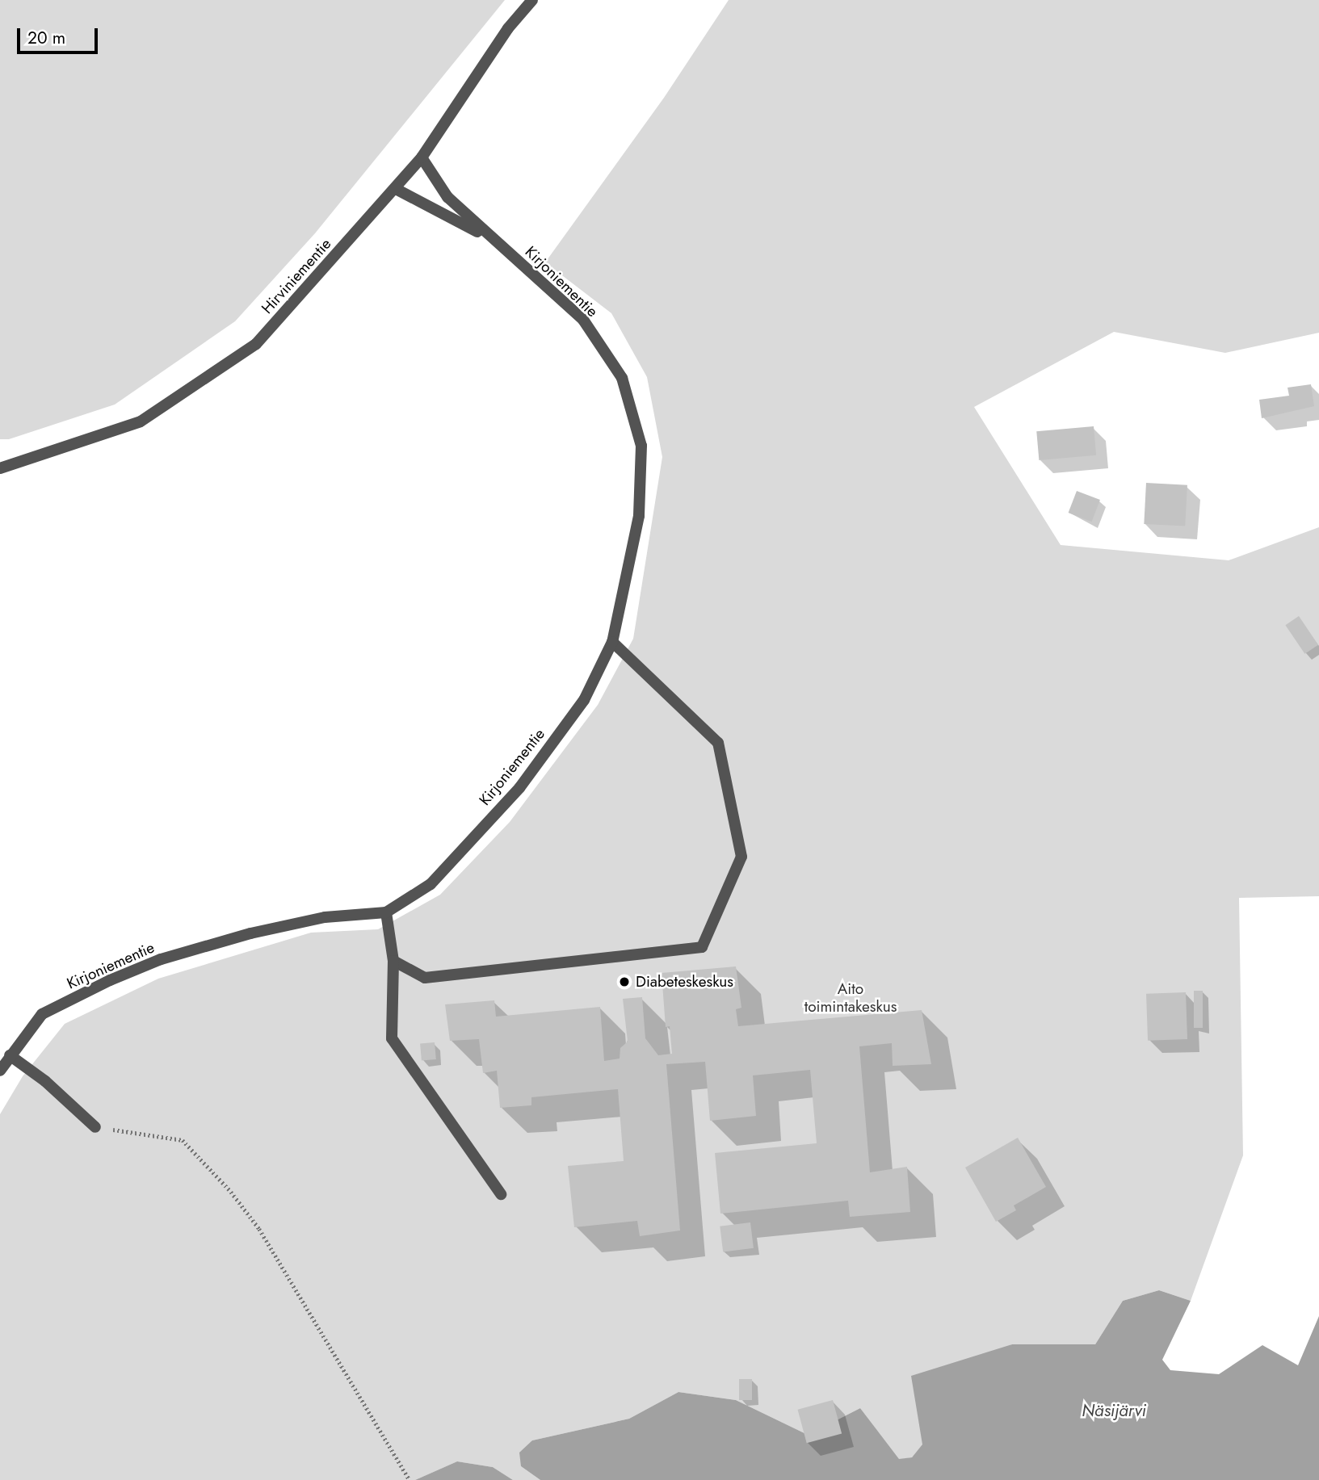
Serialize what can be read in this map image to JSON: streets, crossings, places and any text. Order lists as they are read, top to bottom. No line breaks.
{"streets":{"street":["Hirviniementie","Kirjoniementie"]},"crossings":[["Hirviniementie","Kirjoniementie"]],"water":["Näsijärvi"],"parks":["Aito toimintakeskus"],"places":["Diabeteskeskus"],"scale_bar":"20 m"}
